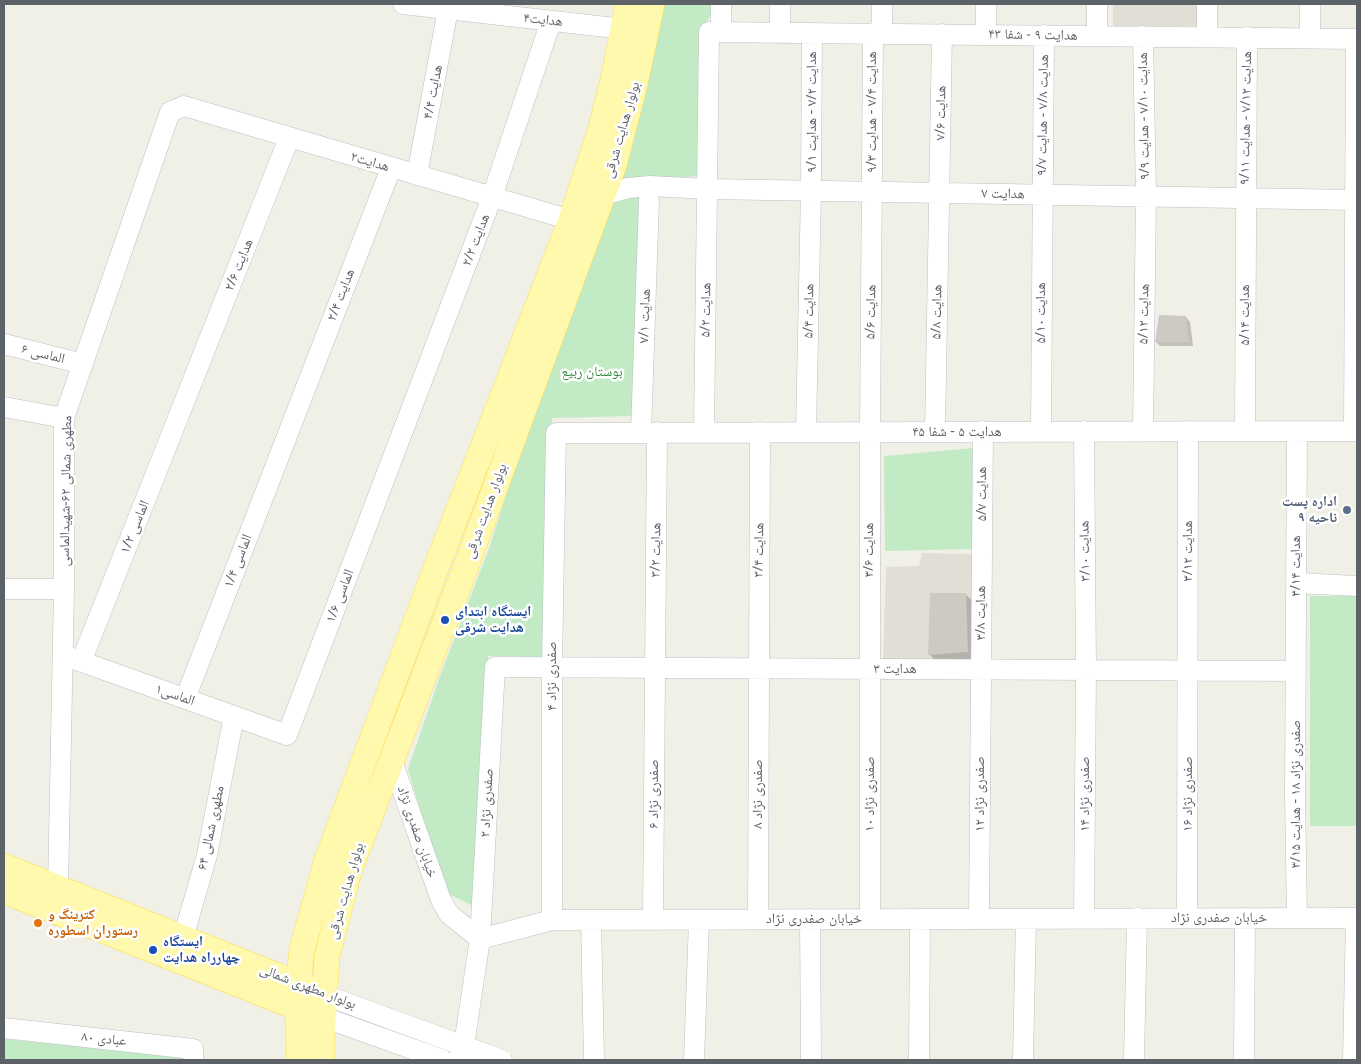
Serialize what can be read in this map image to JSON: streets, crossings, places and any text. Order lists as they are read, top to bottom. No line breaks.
{"streets":{"main road":["بولوار هدایت شرقی","بولوار مطهری شمالی"],"street":["هدایت۴","هدایت ۹ - شفا ۴۳","هدایت ۴/۴","هدایت ۷/۲ - هدایت ۹/۱","هدایت ۷/۴ - هدایت ۹/۳","هدایت ۷/۶","هدایت ۷/۸ - هدایت ۹/۷","هدایت ۷/۱۰ - هدایت ۹/۹","هدایت ۷/۱۲ - هدایت ۹/۱۱","هدایت۲","هدایت ۷","هدایت ۲/۲","هدایت ۲/۶","هدایت ۲/۴","هدایت ۵/۲","هدایت ۵/۴","هدایت ۵/۶","هدایت ۵/۸","هدایت ۵/۱۰","هدایت ۵/۱۲","هدایت ۵/۱۴","هدایت ۷/۱","الماسی ۶","هدایت ۵ - شفا ۴۵","مطهری شمالی ۶۲-شهیدالماسی","هدایت ۵/۷","الماسی ۱/۲","هدایت ۳/۲","هدایت ۳/۴","هدایت ۳/۶","هدایت ۳/۱۰","هدایت ۳/۱۲","الماسی ۱/۴","هدایت ۳/۱۴","الماسی ۱/۶","هدایت ۳/۸","هدایت ۳","صفدری نژاد ۴","الماسی۱","صفدری نژاد ۶","صفدری نژاد ۸","صفدری نژاد ۱۰","صفدری نژاد ۱۲","صفدری نژاد ۱۴","صفدری نژاد ۱۶","صفدری نژاد ۱۸ - هدایت ۳/۱۵","صفدری نژاد ۲","مطهری شمالی ۶۴","خیابان صفدری نژاد","عبادی ۸۰"]},"crossings":[["هدایت۴","هدایت ۴/۴"],["هدایت۴","بولوار هدایت شرقی"],["هدایت۴","هدایت ۲/۲"],["هدایت ۹ - شفا ۴۳","هدایت ۷/۲ - هدایت ۹/۱"],["هدایت ۹ - شفا ۴۳","هدایت ۷/۴ - هدایت ۹/۳"],["هدایت ۹ - شفا ۴۳","هدایت ۷/۶"],["هدایت ۹ - شفا ۴۳","هدایت ۷/۸ - هدایت ۹/۷"],["هدایت ۹ - شفا ۴۳","هدایت ۷/۱۰ - هدایت ۹/۹"],["هدایت ۹ - شفا ۴۳","هدایت ۷/۱۲ - هدایت ۹/۱۱"],["هدایت ۹ - شفا ۴۳","هدایت ۵/۲"],["هدایت ۴/۴","هدایت۲"],["هدایت ۷/۲ - هدایت ۹/۱","هدایت ۷"],["هدایت ۷/۲ - هدایت ۹/۱","هدایت ۵/۴"],["هدایت ۷/۴ - هدایت ۹/۳","هدایت ۷"],["هدایت ۷/۴ - هدایت ۹/۳","هدایت ۵/۶"],["هدایت ۷/۶","هدایت ۷"],["هدایت ۷/۶","هدایت ۵/۸"],["هدایت ۷/۸ - هدایت ۹/۷","هدایت ۷"],["هدایت ۷/۸ - هدایت ۹/۷","هدایت ۵/۱۰"],["هدایت ۷/۱۰ - هدایت ۹/۹","هدایت ۷"],["هدایت ۷/۱۰ - هدایت ۹/۹","هدایت ۵/۱۲"],["هدایت ۷/۱۲ - هدایت ۹/۱۱","هدایت ۷"],["هدایت ۷/۱۲ - هدایت ۹/۱۱","هدایت ۵/۱۴"],["بولوار هدایت شرقی","هدایت۲"],["بولوار هدایت شرقی","هدایت ۷"],["بولوار هدایت شرقی","خیابان صفدری نژاد"],["بولوار هدایت شرقی","بولوار مطهری شمالی"],["هدایت۲","هدایت ۲/۲"],["هدایت۲","هدایت ۲/۶"],["هدایت۲","هدایت ۲/۴"],["هدایت۲","مطهری شمالی ۶۲-شهیدالماسی"],["هدایت ۷","هدایت ۵/۲"],["هدایت ۷","هدایت ۵/۴"],["هدایت ۷","هدایت ۵/۶"],["هدایت ۷","هدایت ۵/۸"],["هدایت ۷","هدایت ۵/۱۰"],["هدایت ۷","هدایت ۵/۱۲"],["هدایت ۷","هدایت ۵/۱۴"],["هدایت ۷","هدایت ۷/۱"],["هدایت ۲/۲","الماسی ۱/۶"],["هدایت ۲/۶","الماسی ۱/۲"],["هدایت ۲/۴","الماسی ۱/۴"],["هدایت ۵/۲","هدایت ۵ - شفا ۴۵"],["هدایت ۵/۴","هدایت ۵ - شفا ۴۵"],["هدایت ۵/۶","هدایت ۵ - شفا ۴۵"],["هدایت ۵/۶","هدایت ۳/۶"],["هدایت ۵/۸","هدایت ۵ - شفا ۴۵"],["هدایت ۵/۱۰","هدایت ۵ - شفا ۴۵"],["هدایت ۵/۱۲","هدایت ۵ - شفا ۴۵"],["هدایت ۵/۱۴","هدایت ۵ - شفا ۴۵"],["هدایت ۷/۱","هدایت ۵ - شفا ۴۵"],["هدایت ۷/۱","هدایت ۳/۲"],["الماسی ۶","مطهری شمالی ۶۲-شهیدالماسی"],["هدایت ۵ - شفا ۴۵","هدایت ۵/۷"],["هدایت ۵ - شفا ۴۵","هدایت ۳/۲"],["هدایت ۵ - شفا ۴۵","هدایت ۳/۴"],["هدایت ۵ - شفا ۴۵","هدایت ۳/۶"],["هدایت ۵ - شفا ۴۵","هدایت ۳/۱۰"],["هدایت ۵ - شفا ۴۵","هدایت ۳/۱۲"],["هدایت ۵ - شفا ۴۵","هدایت ۳/۱۴"],["هدایت ۵ - شفا ۴۵","صفدری نژاد ۴"],["مطهری شمالی ۶۲-شهیدالماسی","الماسی ۱/۲"],["مطهری شمالی ۶۲-شهیدالماسی","الماسی۱"],["مطهری شمالی ۶۲-شهیدالماسی","بولوار مطهری شمالی"],["هدایت ۵/۷","هدایت ۳/۸"],["الماسی ۱/۲","الماسی۱"],["هدایت ۳/۲","هدایت ۳"],["هدایت ۳/۲","صفدری نژاد ۶"],["هدایت ۳/۴","هدایت ۳"],["هدایت ۳/۴","صفدری نژاد ۸"],["هدایت ۳/۶","هدایت ۳"],["هدایت ۳/۶","صفدری نژاد ۱۰"],["هدایت ۳/۱۰","هدایت ۳"],["هدایت ۳/۱۰","صفدری نژاد ۱۴"],["هدایت ۳/۱۲","هدایت ۳"],["هدایت ۳/۱۲","صفدری نژاد ۱۶"],["الماسی ۱/۴","الماسی۱"],["هدایت ۳/۱۴","هدایت ۳"],["هدایت ۳/۱۴","صفدری نژاد ۱۸ - هدایت ۳/۱۵"],["الماسی ۱/۶","الماسی۱"],["هدایت ۳/۸","هدایت ۳"],["هدایت ۳/۸","صفدری نژاد ۱۲"],["هدایت ۳","صفدری نژاد ۴"],["هدایت ۳","صفدری نژاد ۶"],["هدایت ۳","صفدری نژاد ۸"],["هدایت ۳","صفدری نژاد ۱۰"],["هدایت ۳","صفدری نژاد ۱۲"],["هدایت ۳","صفدری نژاد ۱۴"],["هدایت ۳","صفدری نژاد ۱۶"],["هدایت ۳","صفدری نژاد ۱۸ - هدایت ۳/۱۵"],["هدایت ۳","صفدری نژاد ۲"],["صفدری نژاد ۴","خیابان صفدری نژاد"],["الماسی۱","مطهری شمالی ۶۴"],["صفدری نژاد ۶","خیابان صفدری نژاد"],["صفدری نژاد ۸","خیابان صفدری نژاد"],["صفدری نژاد ۱۰","خیابان صفدری نژاد"],["صفدری نژاد ۱۲","خیابان صفدری نژاد"],["صفدری نژاد ۱۴","خیابان صفدری نژاد"],["صفدری نژاد ۱۶","خیابان صفدری نژاد"],["صفدری نژاد ۱۸ - هدایت ۳/۱۵","خیابان صفدری نژاد"],["صفدری نژاد ۲","خیابان صفدری نژاد"],["صفدری نژاد ۲","بولوار مطهری شمالی"],["مطهری شمالی ۶۴","بولوار مطهری شمالی"]],"parks":["بوستان ربیع"],"places":["اداره پست ناحیه ۹","ایستگاه ابتدای هدایت شرقی","کترینگ و رستوران اسطوره","ایستگاه چهارراه هدایت"]}
